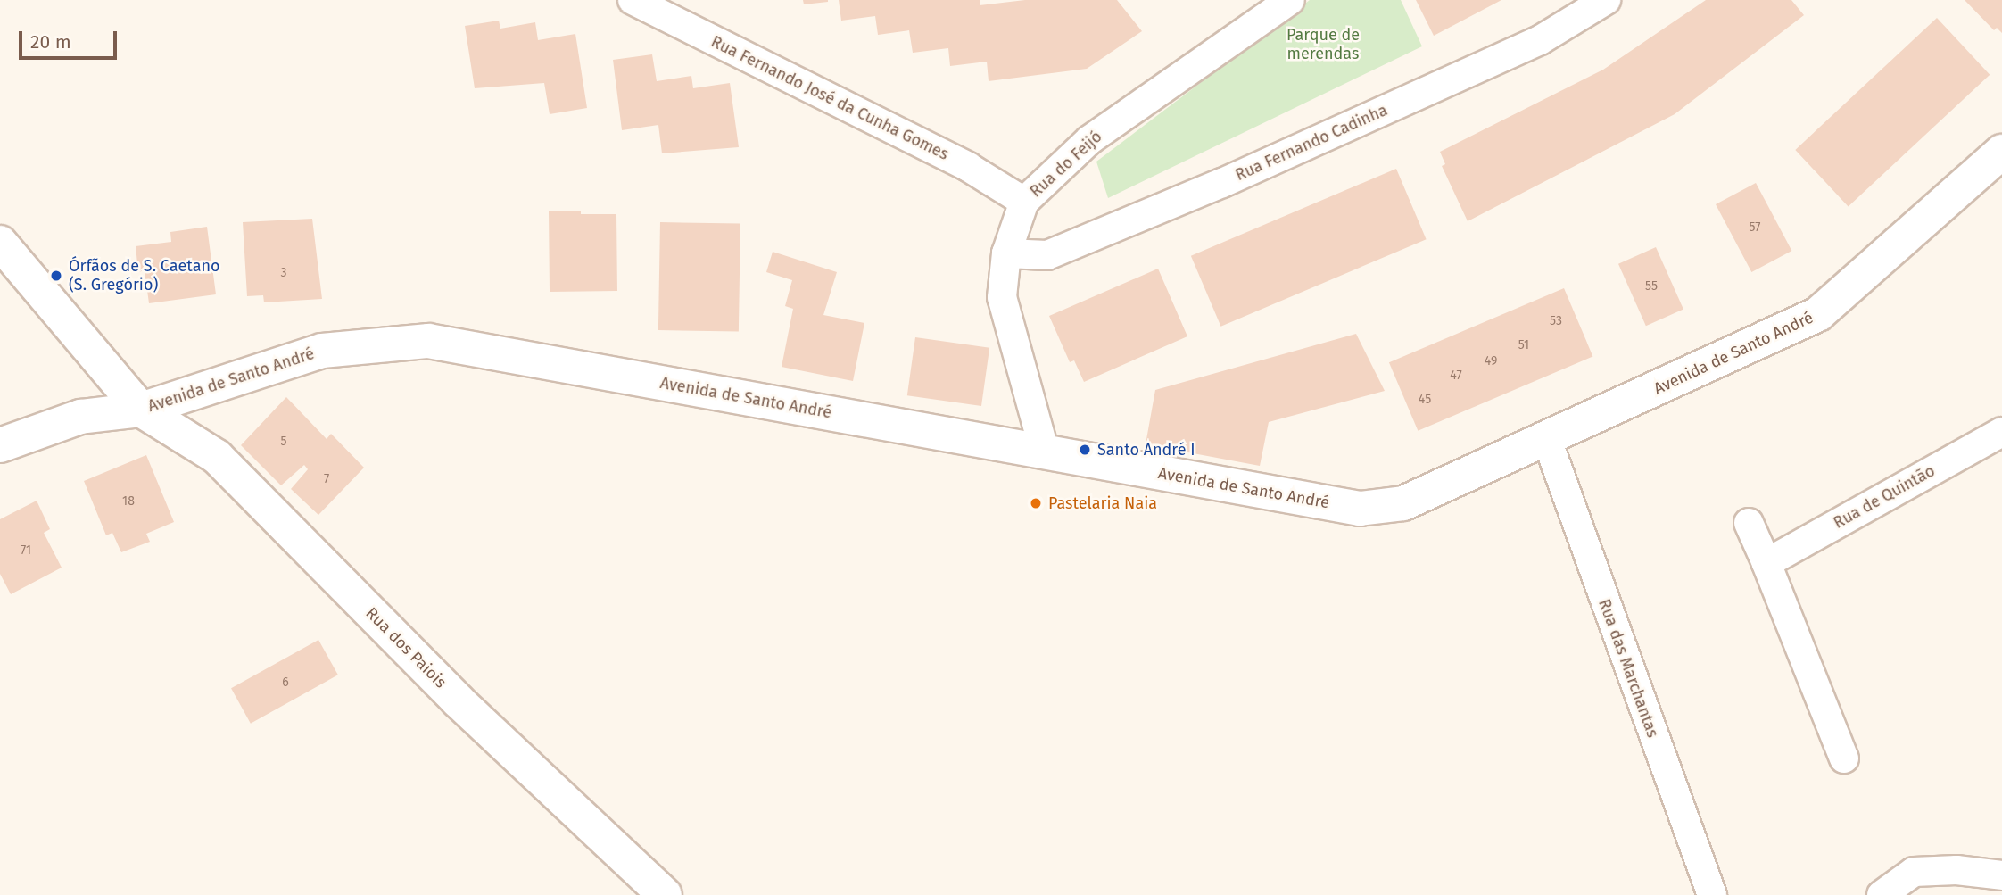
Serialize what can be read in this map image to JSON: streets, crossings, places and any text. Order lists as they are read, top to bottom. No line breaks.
{"streets":{"street":["Rua Fernando José da Cunha Gomes","Rua Fernando Cadinha","Rua do Feijó","Avenida de Santo André","Rua de Quintão","Rua dos Paiois","Rua das Marchantas"]},"crossings":[["Rua Fernando José da Cunha Gomes","Rua do Feijó"],["Rua Fernando Cadinha","Rua do Feijó"],["Rua do Feijó","Avenida de Santo André"],["Avenida de Santo André","Rua dos Paiois"],["Avenida de Santo André","Rua das Marchantas"]],"parks":["Parque de merendas"],"places":["Órfãos de S. Caetano (S. Gregório)","Santo André I","Pastelaria Naia"],"house_numbers":["57","3","55","53","51","49","47","45","5","7","18","71","6"],"scale_bar":"20 m"}
